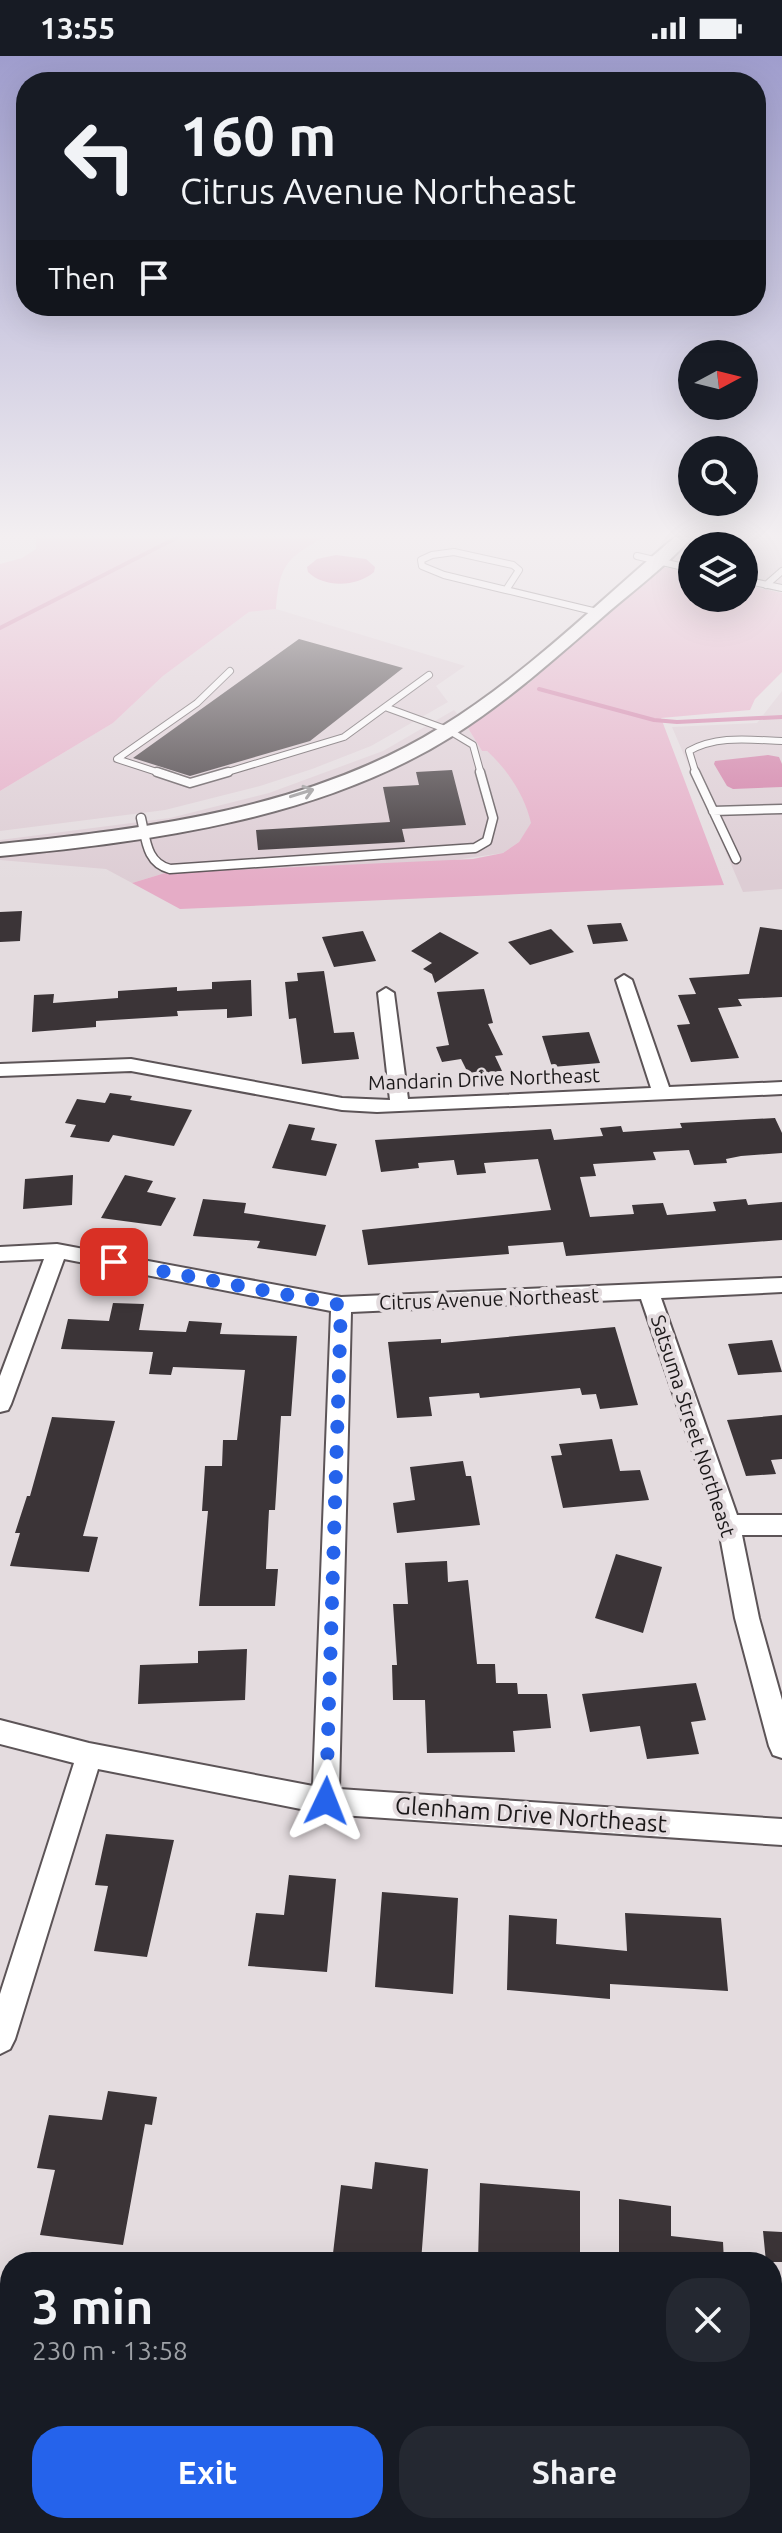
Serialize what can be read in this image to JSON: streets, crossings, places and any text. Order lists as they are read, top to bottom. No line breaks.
{"streets":{"street":["Mandarin Drive Northeast","Citrus Avenue Northeast","Satsuma Street Northeast","Glenham Drive Northeast"]},"crossings":[["Citrus Avenue Northeast","Satsuma Street Northeast"]],"north":"right","page":{"status":"13:55","turn":["160 m","Citrus Avenue Northeast"],"then":"Then","heading":["3 min","230 m · 13:58"],"buttons":["Exit","Share"]}}
